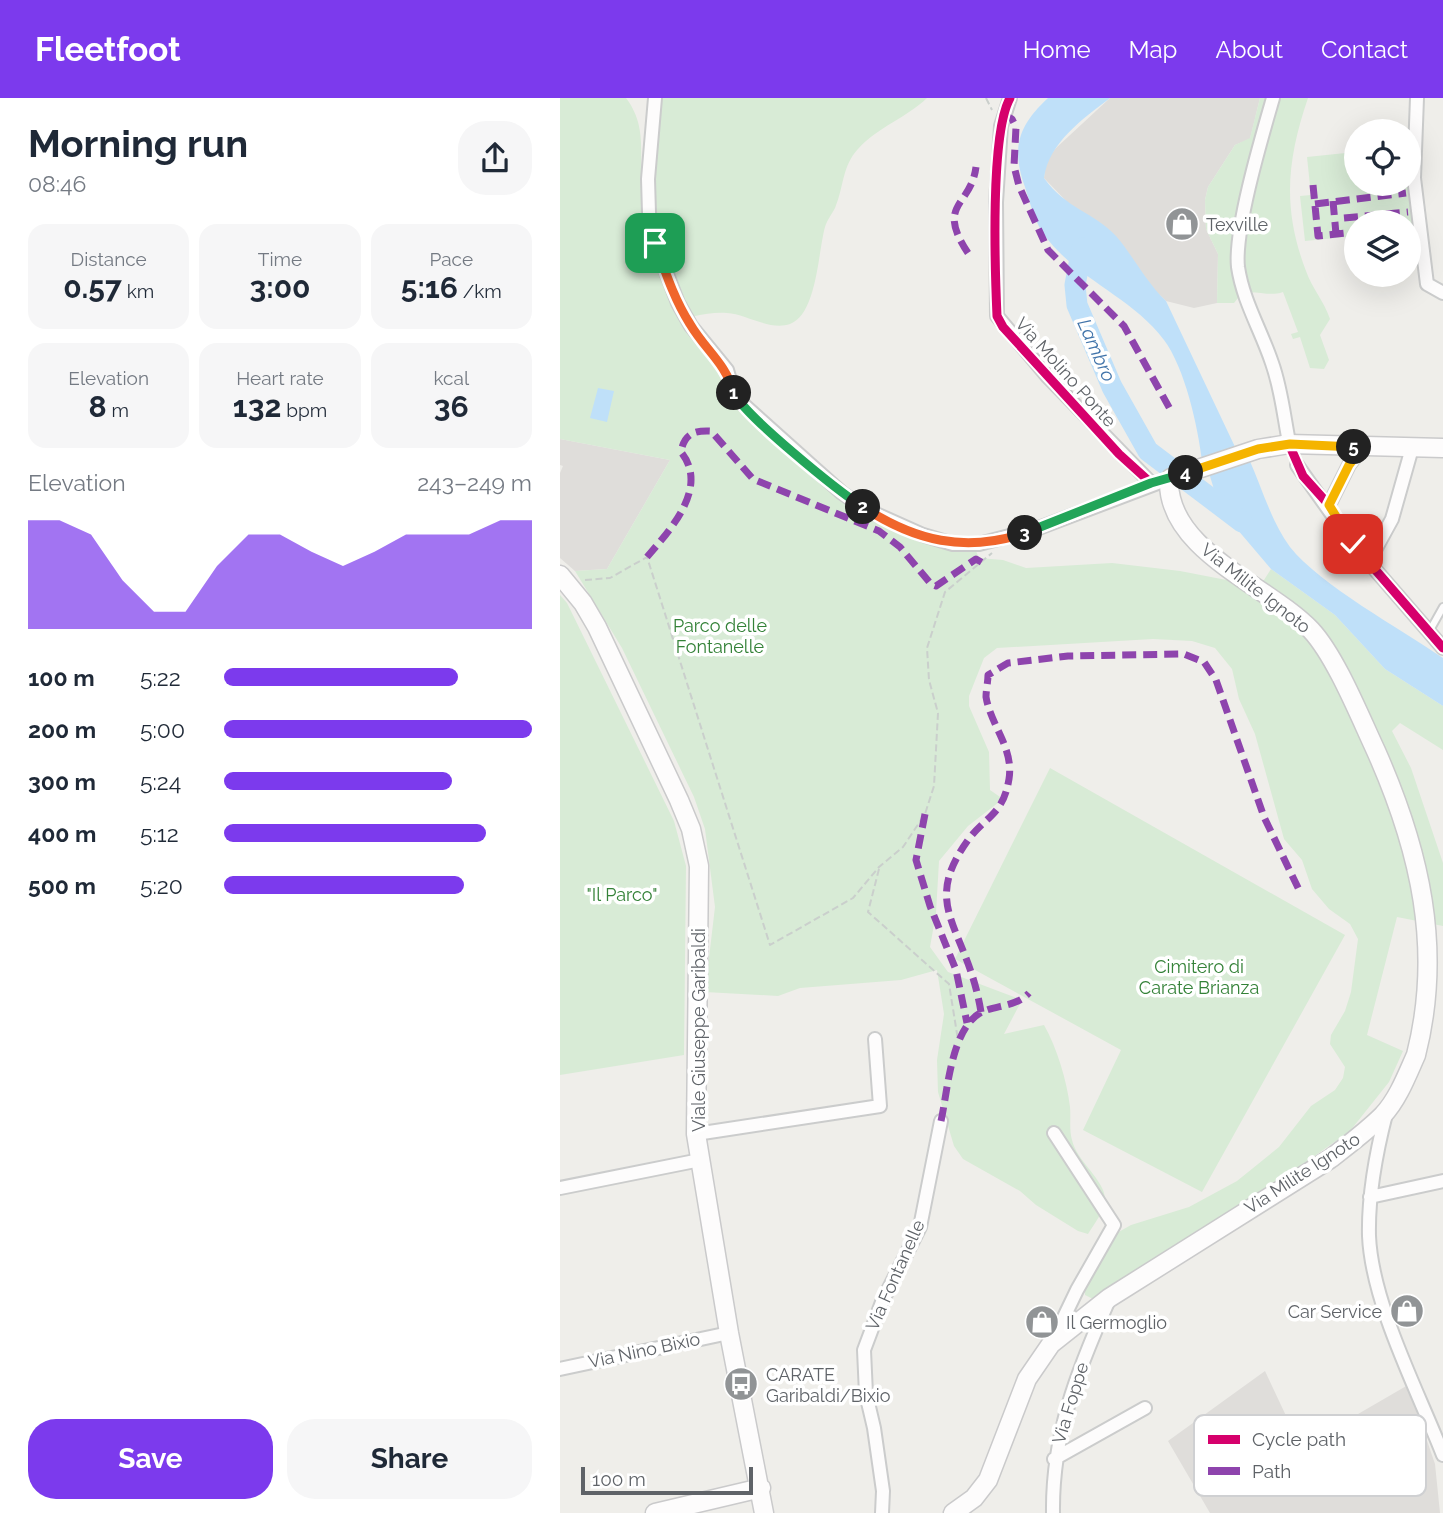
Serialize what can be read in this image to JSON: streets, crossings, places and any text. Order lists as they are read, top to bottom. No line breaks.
{"streets":{"street":["Via Molino Ponte","Via Milite Ignoto","Viale Giuseppe Garibaldi","Via Fontanelle","Via Nino Bixio","Via Foppe"]},"crossings":[["Via Milite Ignoto","Via Foppe"],["Viale Giuseppe Garibaldi","Via Nino Bixio"]],"water":["Lambro"],"parks":["Parco delle Fontanelle","\"Il Parco\"","Cimitero di Carate Brianza"],"places":{"shop":["Texville","Car Service","Il Germoglio"],"bus stop":["CARATE Garibaldi/Bixio"]},"legend":["Cycle path","Path"],"scale_bar":"100 m","page":{"header":"Fleetfoot","nav":["Home","Map","About","Contact"],"heading":["Morning run","08:46"],"stats":[["Distance","0.57 km"],["Time","3:00"],["Pace","5:16 /km"],["Elevation","8 m"],["Heart rate","132 bpm"],["kcal","36"]],"pins":["1","5","4","2","3"],"chart":["Elevation","243–249 m"],"list":[{"name":"100 m","note":"5:22"},{"name":"200 m","note":"5:00"},{"name":"300 m","note":"5:24"},{"name":"400 m","note":"5:12"},{"name":"500 m","note":"5:20"}],"buttons":["Save","Share"],"scale":"100 m"}}
